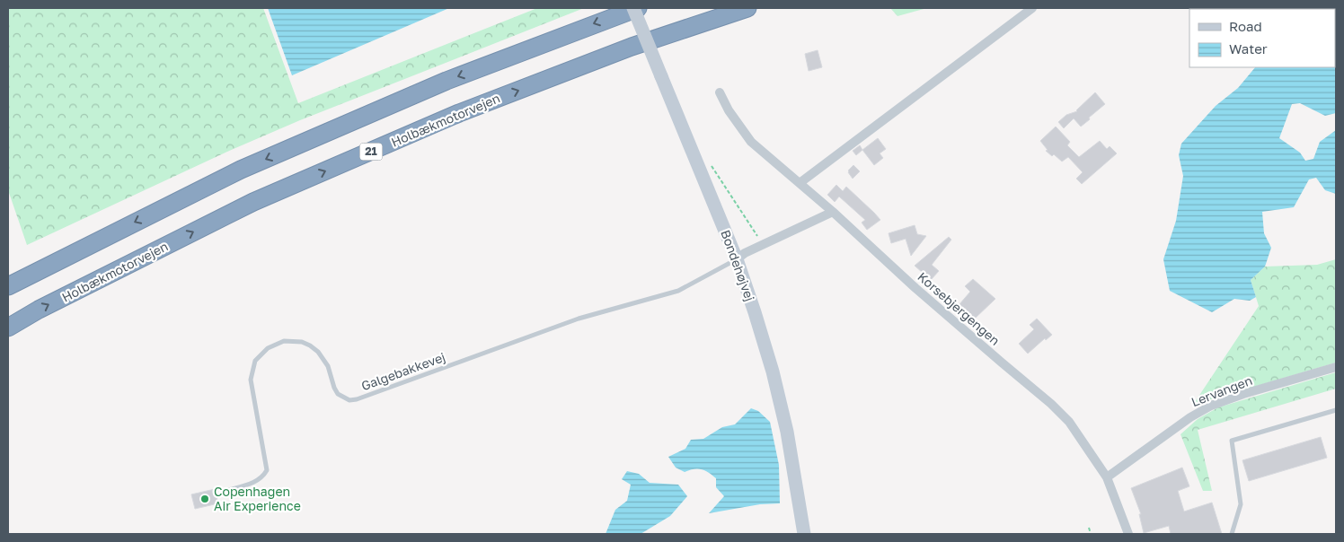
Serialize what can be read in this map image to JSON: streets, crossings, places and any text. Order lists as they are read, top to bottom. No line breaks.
{"streets":{"highway":["Holbækmotorvejen","21"],"street":["Bondehøjvej","Korsebjergengen","Lervangen"],"lane":["Galgebakkevej"]},"crossings":[["Bondehøjvej","Galgebakkevej"],["Korsebjergengen","Lervangen"]],"places":["Copenhagen Air Experience"],"legend":["Road","Water"]}
